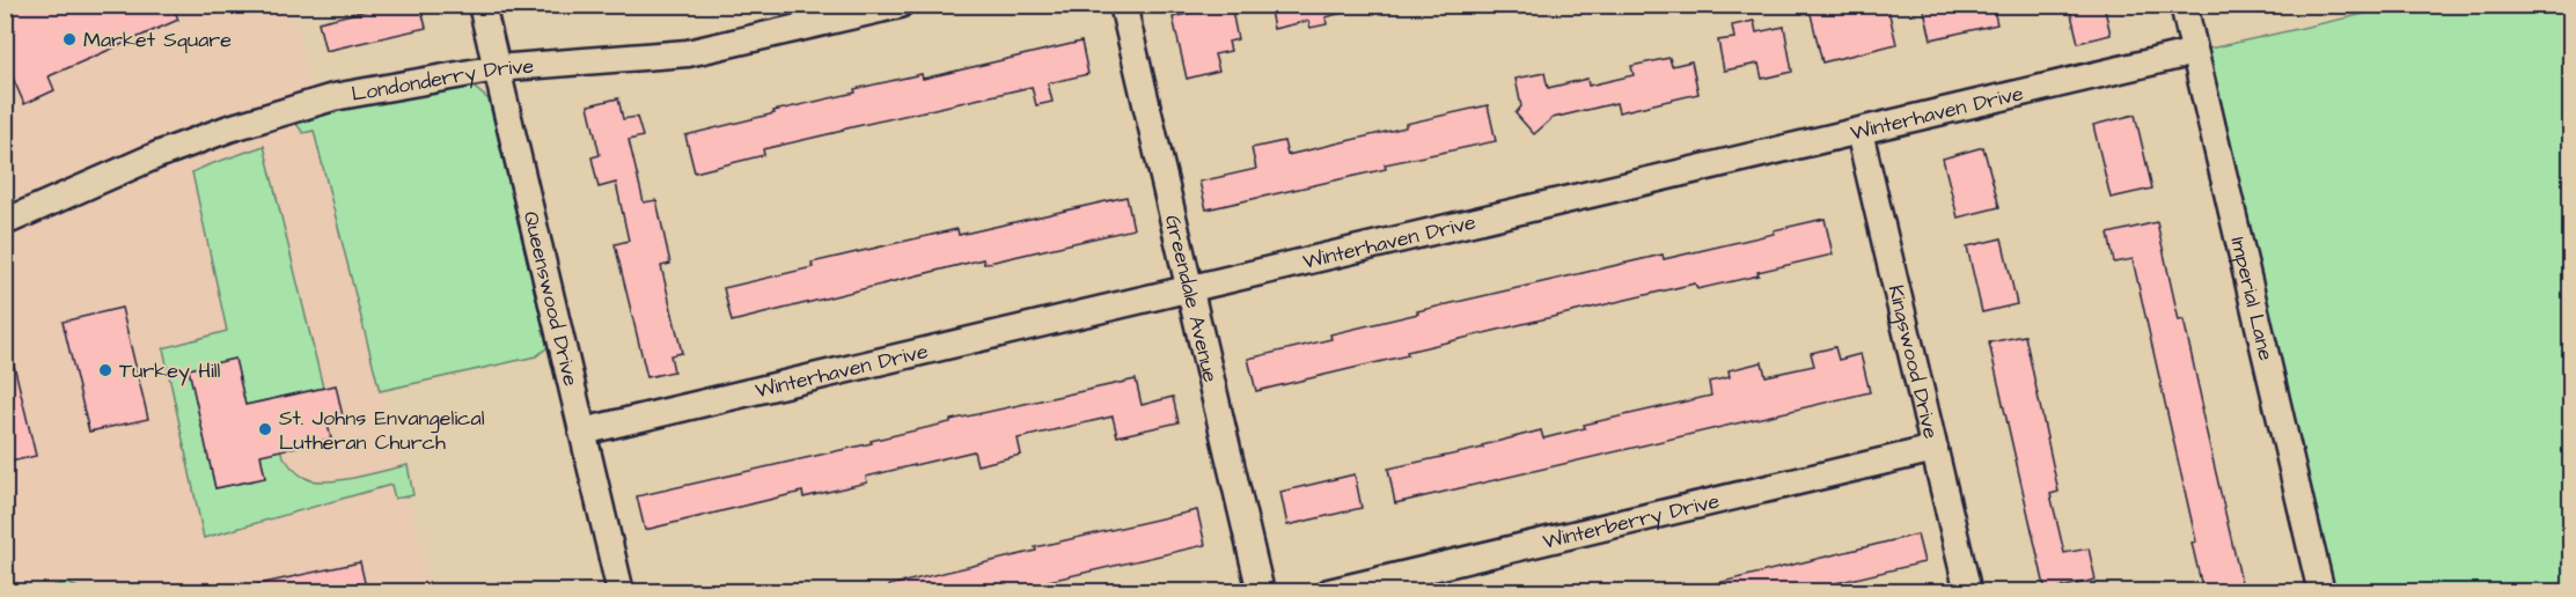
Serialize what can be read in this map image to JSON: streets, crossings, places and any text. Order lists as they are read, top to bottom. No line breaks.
{"streets":{"street":["Londonderry Drive","Winterhaven Drive","Queenswood Drive","Greendale Avenue","Imperial Lane","Kingswood Drive","Winterberry Drive"]},"crossings":[["Londonderry Drive","Queenswood Drive"],["Winterhaven Drive","Queenswood Drive"],["Winterhaven Drive","Greendale Avenue"],["Winterhaven Drive","Imperial Lane"],["Winterhaven Drive","Kingswood Drive"],["Kingswood Drive","Winterberry Drive"]],"places":["Market Square","Turkey Hill","St. Johns Envangelical Lutheran Church"]}
